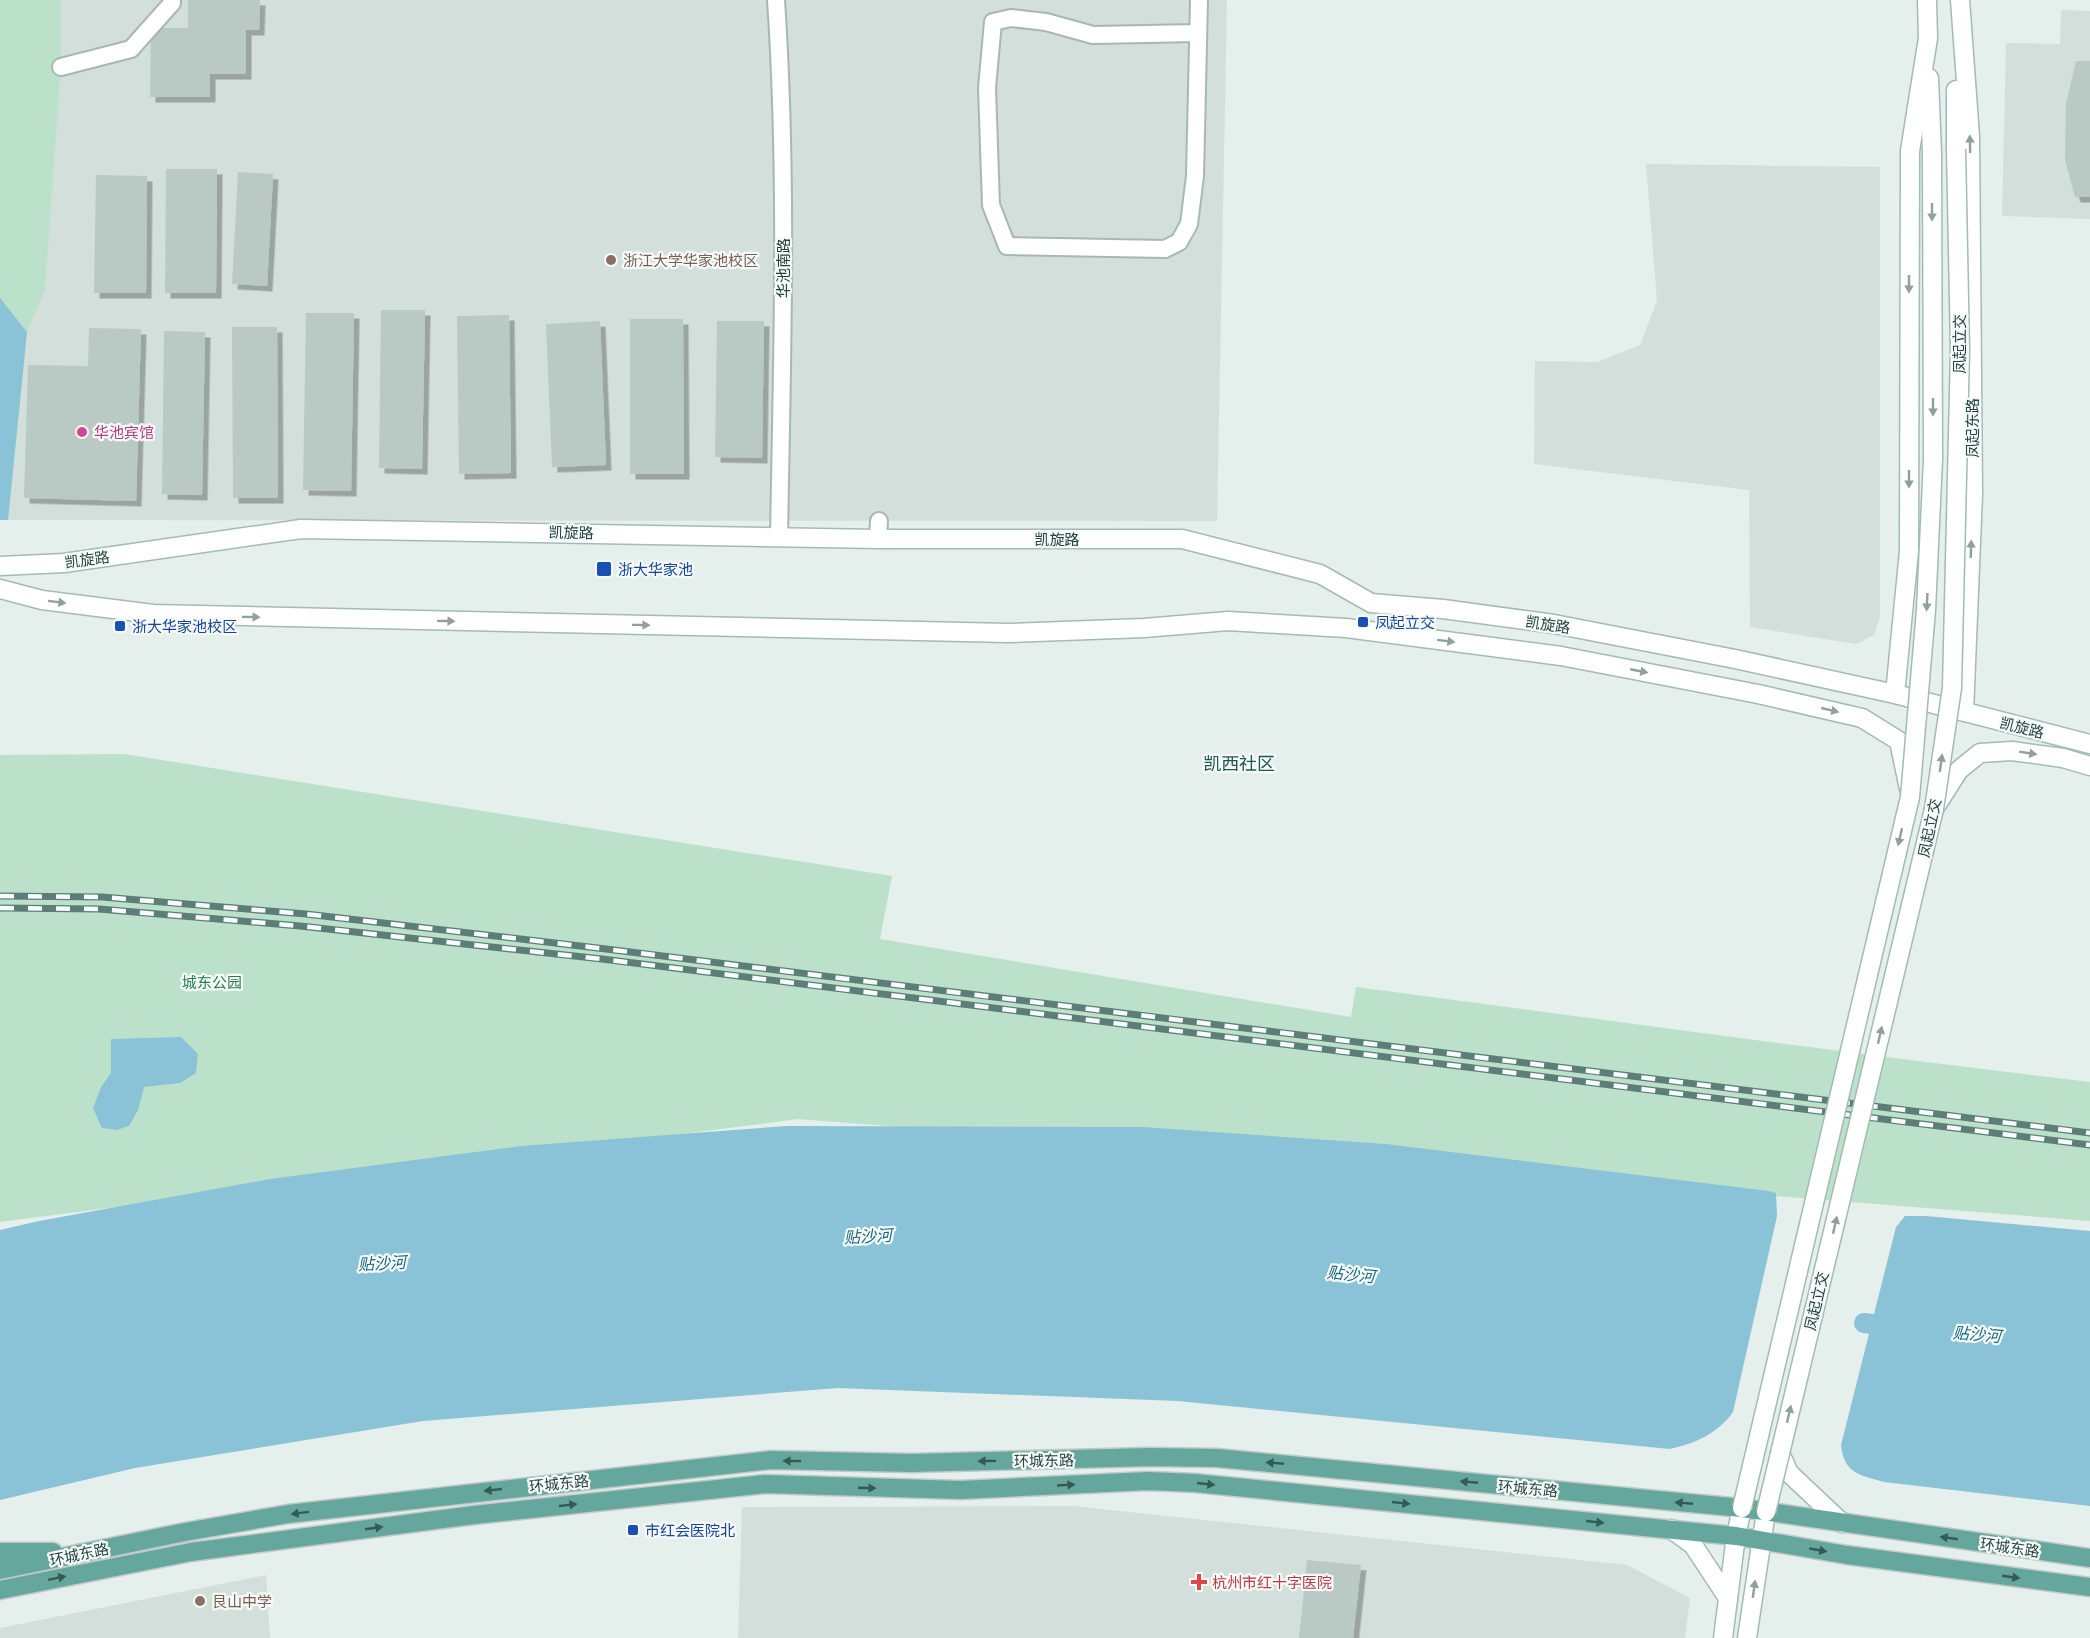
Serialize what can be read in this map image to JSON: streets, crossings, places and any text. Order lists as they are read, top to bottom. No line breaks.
{"streets":{"main road":["凤起立交","凤起东路","凯旋路","环城东路"],"street":["华池南路"]},"crossings":[["华池南路","凯旋路"],["凤起立交","环城东路"],["凤起东路","凯旋路"]],"districts":["凯西社区"],"water":["贴沙河"],"parks":["城东公园"],"places":{"other":["浙江大学华家池校区","华池宾馆","艮山中学"],"transit":["浙大华家池","凤起立交","浙大华家池校区","市红会医院北"],"health":["杭州市红十字医院"]}}
